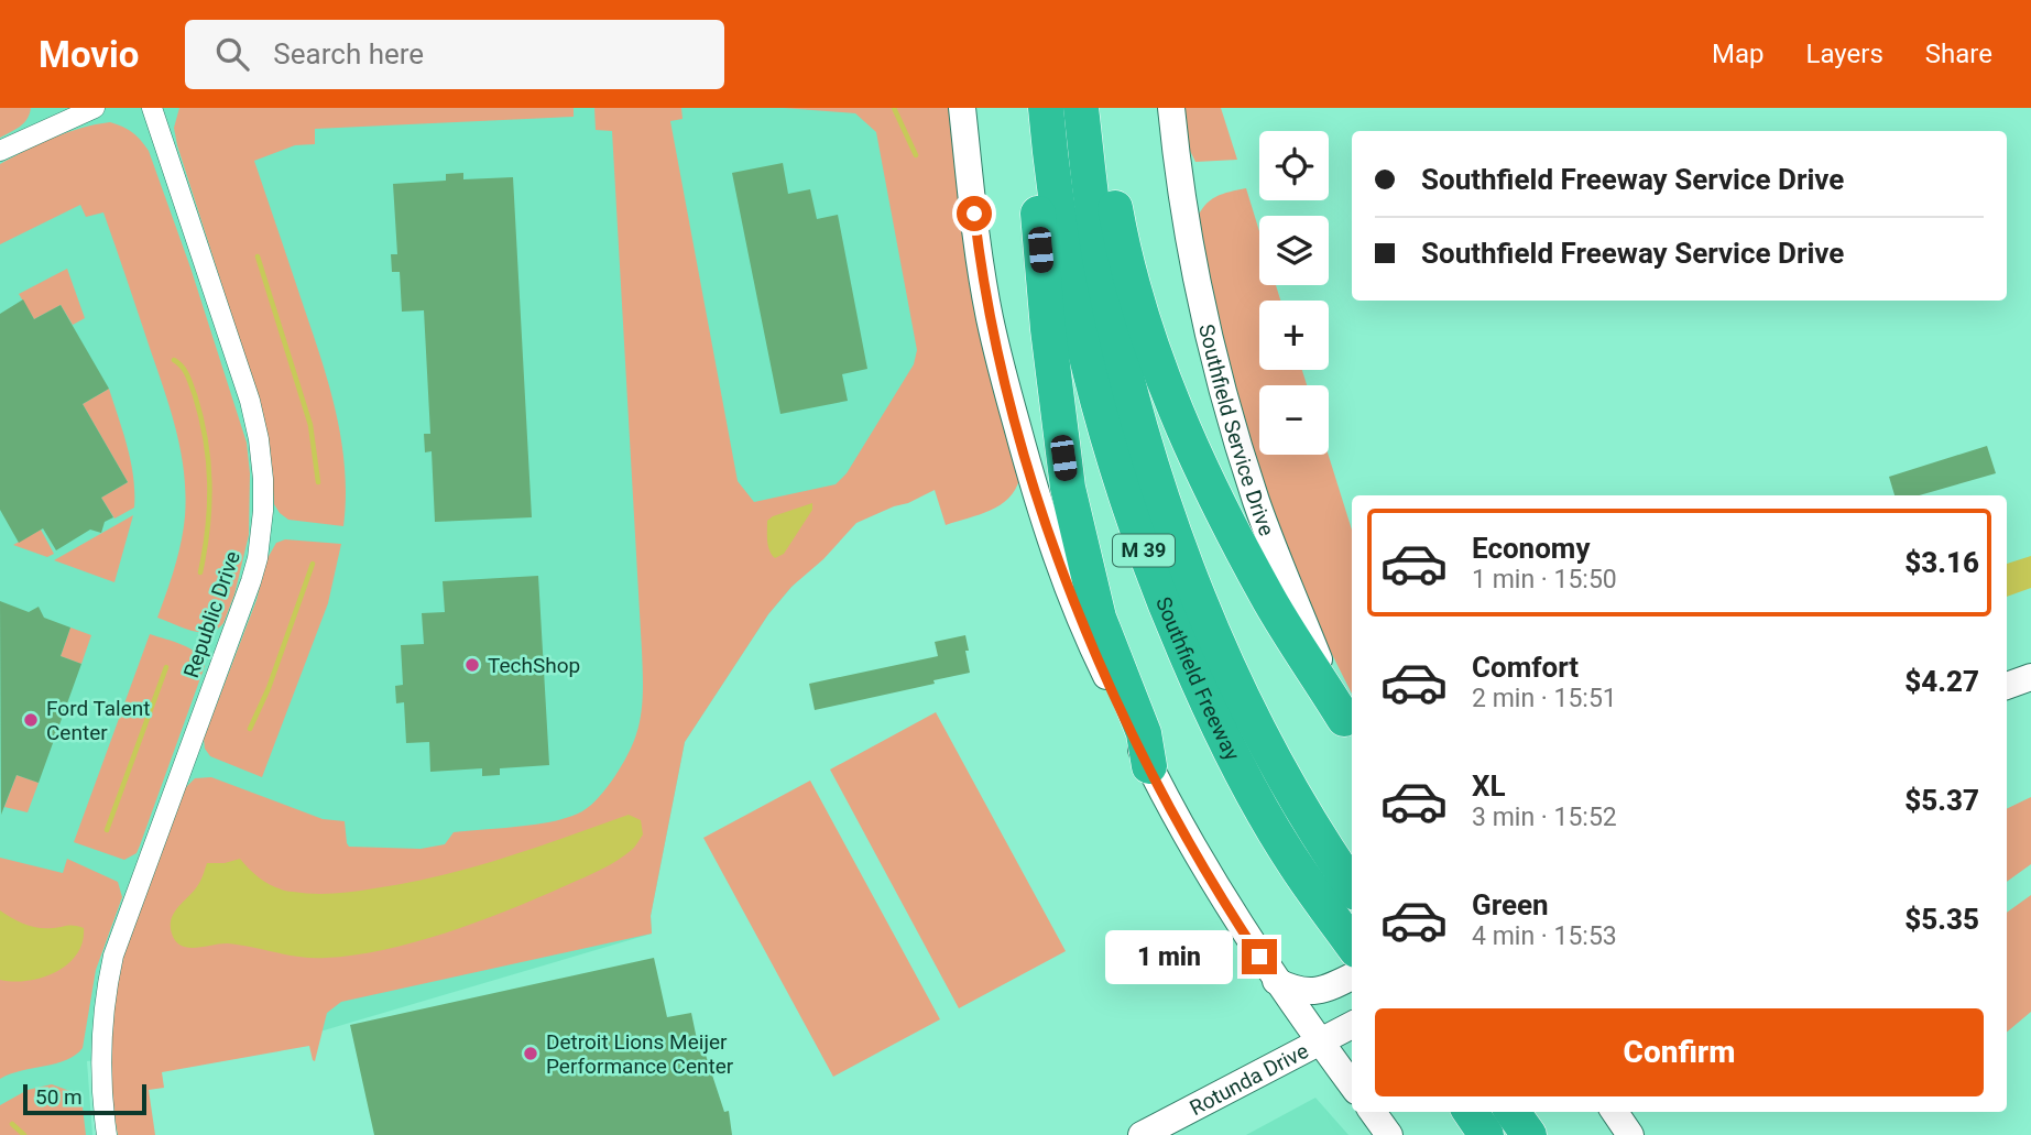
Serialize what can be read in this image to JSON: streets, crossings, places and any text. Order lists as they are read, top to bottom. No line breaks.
{"streets":{"highway":["M 39","Southfield Freeway"],"main road":["Southfield Service Drive","Rotunda Drive"],"street":["Republic Drive"]},"places":["TechShop","Ford Talent Center","Detroit Lions Meijer Performance Center"],"scale_bar":"50 m","page":{"header":"Movio","search":"Search here","nav":["Map","Layers","Share"],"map_buttons":["+","−"],"banner":["Southfield Freeway Service Drive","Southfield Freeway Service Drive"],"list":[{"name":"Economy","note":"1 min · 15:50","value":"$3.16"},{"name":"Comfort","note":"2 min · 15:51","value":"$4.27"},{"name":"XL","note":"3 min · 15:52","value":"$5.37"},{"name":"Green","note":"4 min · 15:53","value":"$5.35"}],"bubble":"1 min","buttons":"Confirm","scale":"50 m"}}
